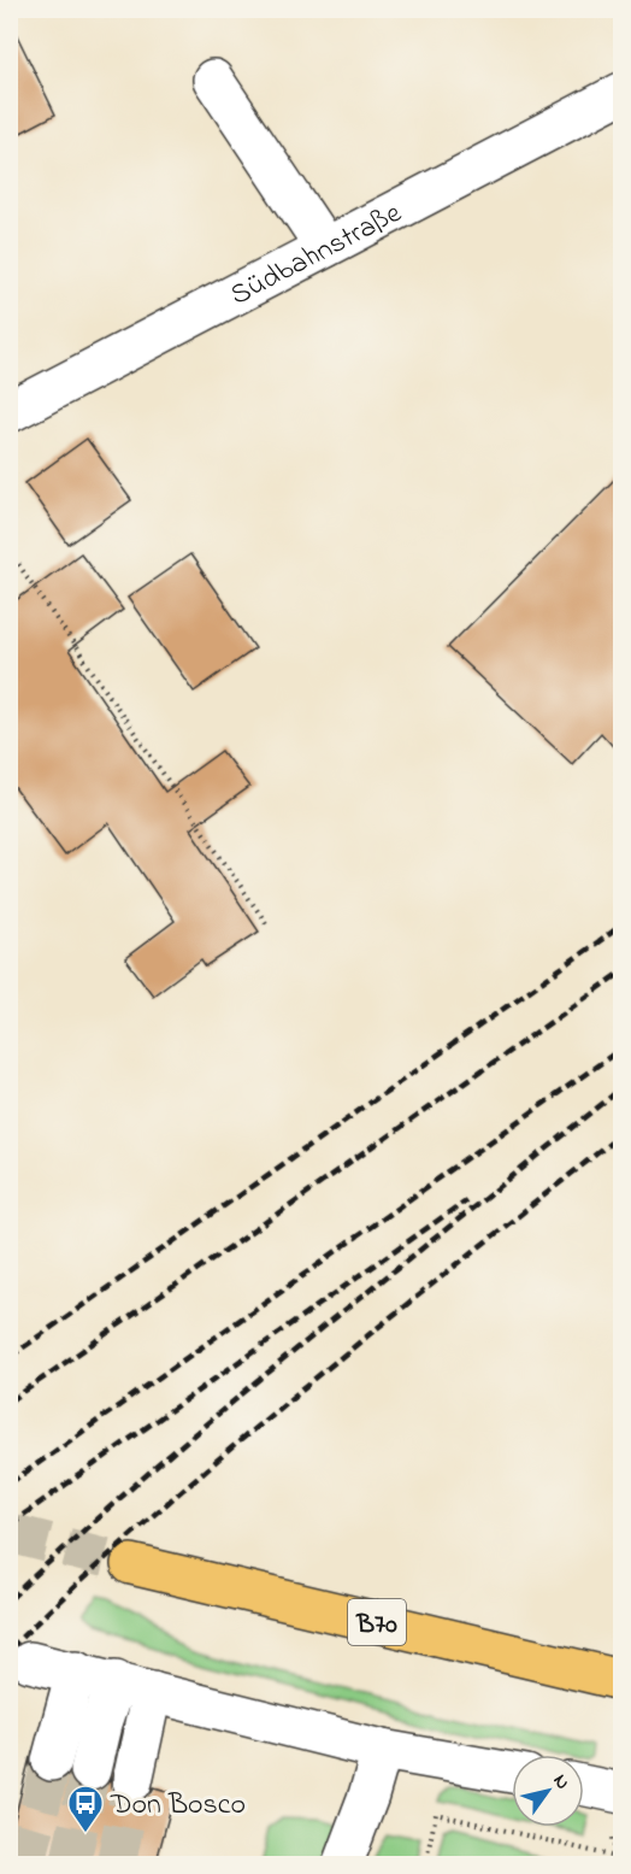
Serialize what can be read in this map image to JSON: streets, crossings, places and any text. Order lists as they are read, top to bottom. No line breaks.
{"streets":{"main road":["B70"],"street":["Südbahnstraße"]},"places":{"bus stop":["Don Bosco"]},"north":"top right"}
